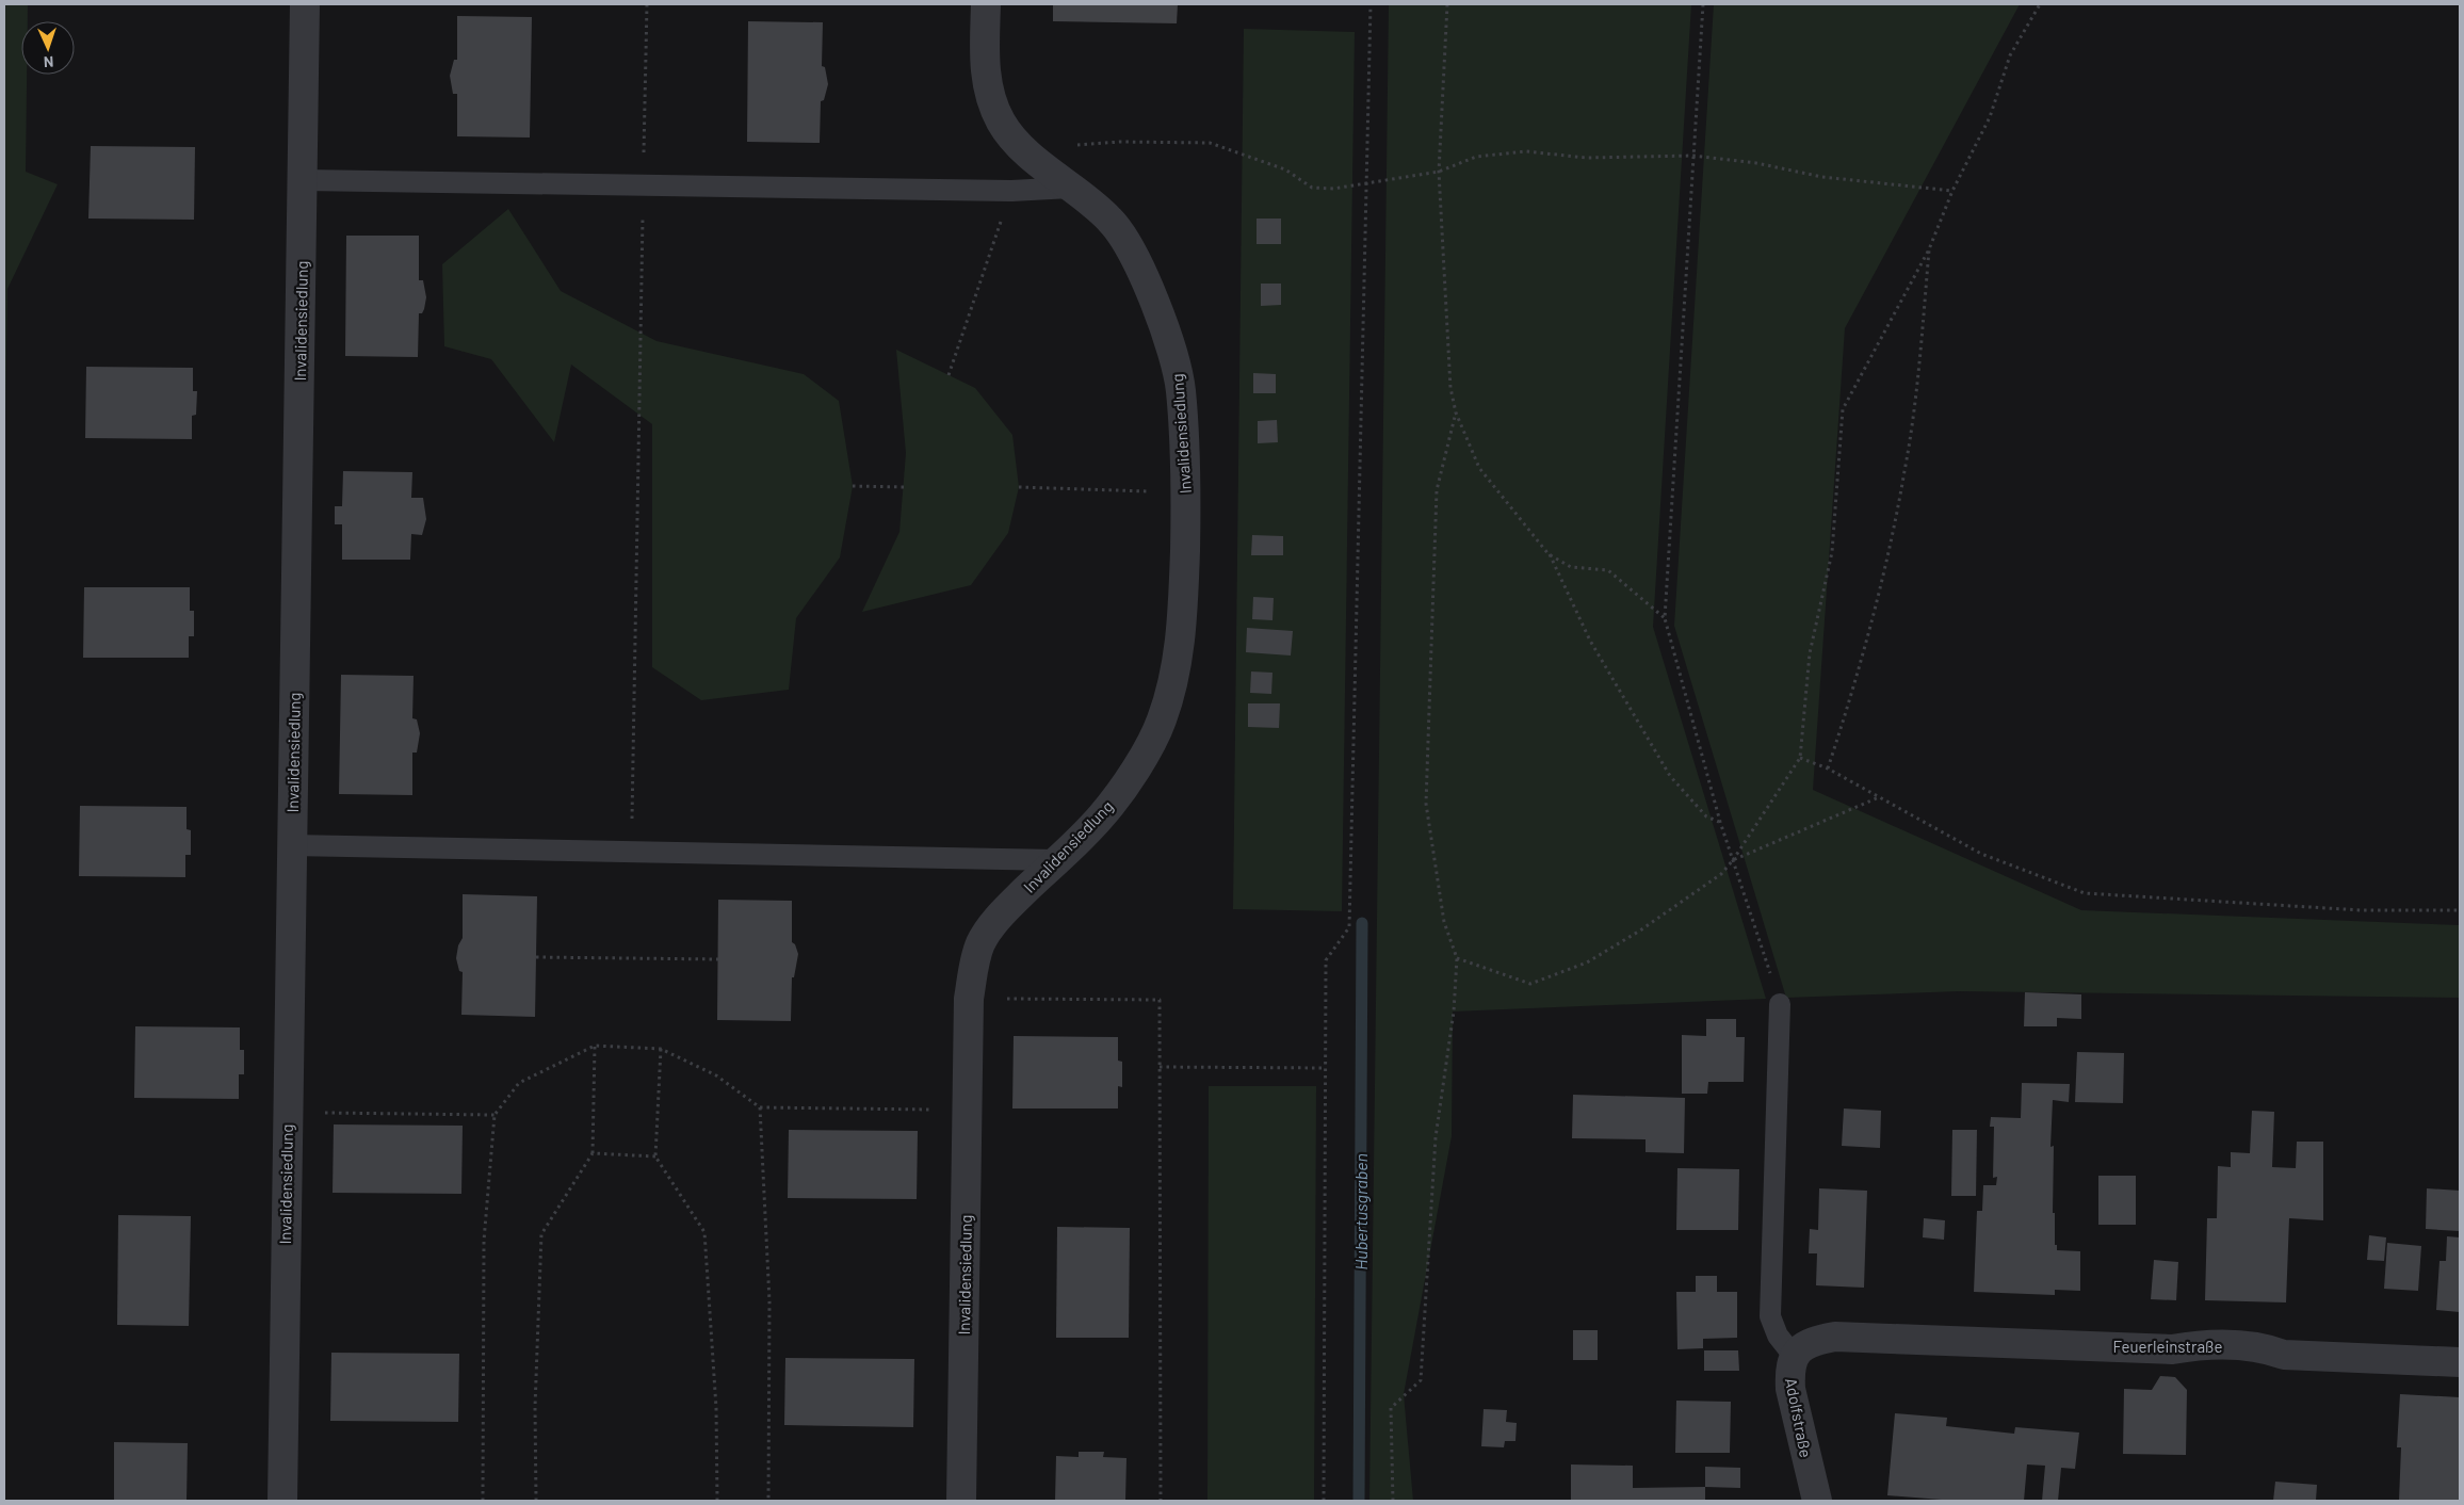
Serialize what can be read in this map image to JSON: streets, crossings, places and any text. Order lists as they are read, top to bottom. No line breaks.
{"streets":{"street":["Invalidensiedlung","Feuerleinstraße","Adolfstraße"]},"crossings":[["Feuerleinstraße","Adolfstraße"]],"water":["Hubertusgraben"],"north":"bottom"}
